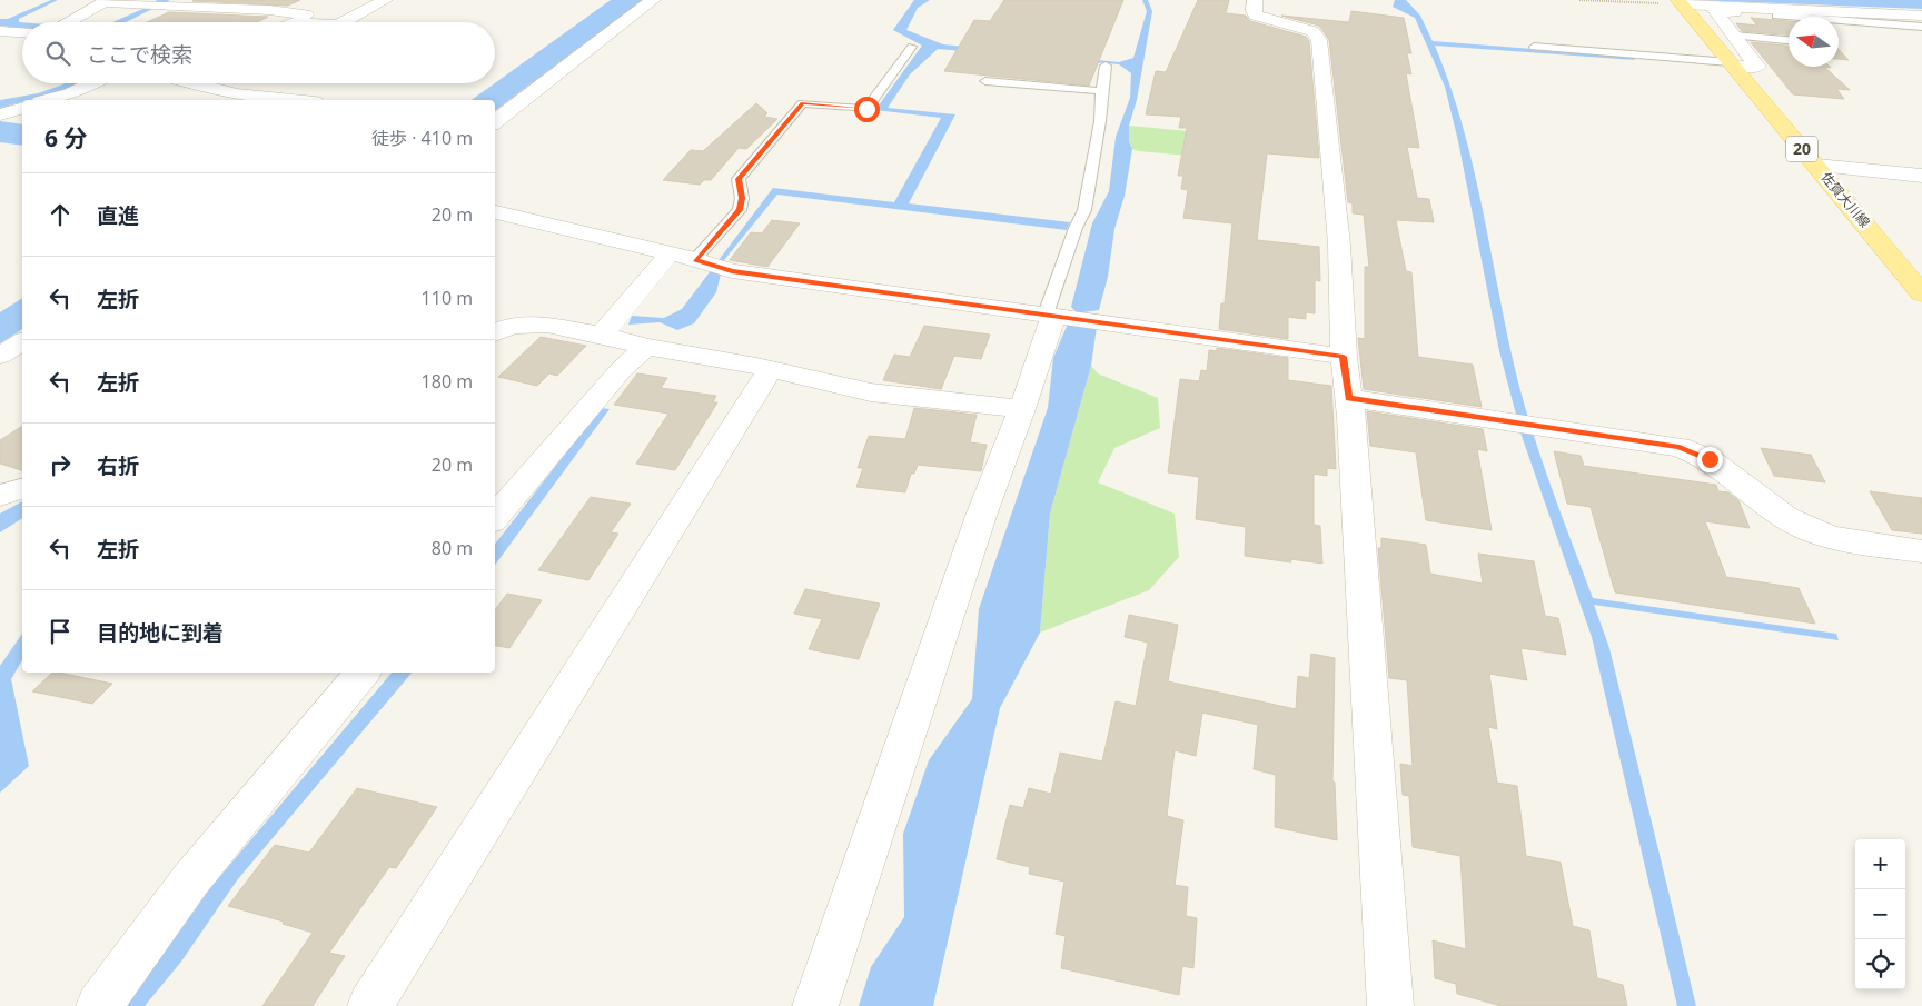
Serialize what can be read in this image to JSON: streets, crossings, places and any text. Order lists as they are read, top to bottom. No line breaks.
{"streets":{"main road":["20","佐賀大川線"]},"north":"left","page":{"search":"ここで検索","heading":["6 分","徒歩 · 410 m"],"list":[["直進","20 m"],["左折","110 m"],["左折","180 m"],["右折","20 m"],["左折","80 m"],"目的地に到着"],"map_buttons":["+","−"]}}
